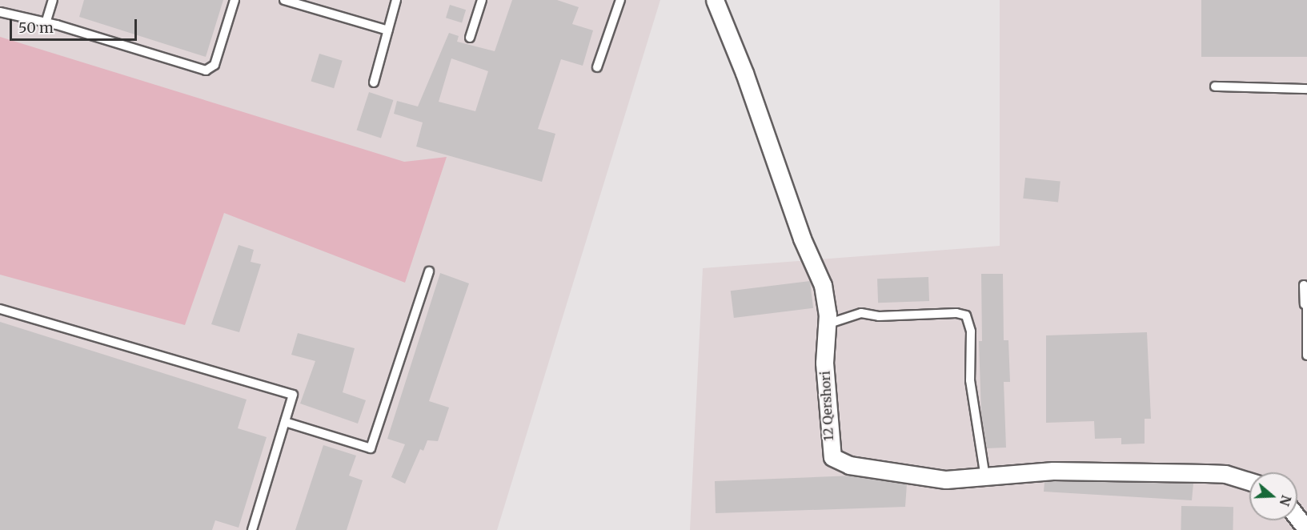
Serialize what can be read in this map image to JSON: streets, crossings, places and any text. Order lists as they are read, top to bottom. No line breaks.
{"streets":{"street":["12 Qershori"]},"scale_bar":"50 m","north":"right"}
